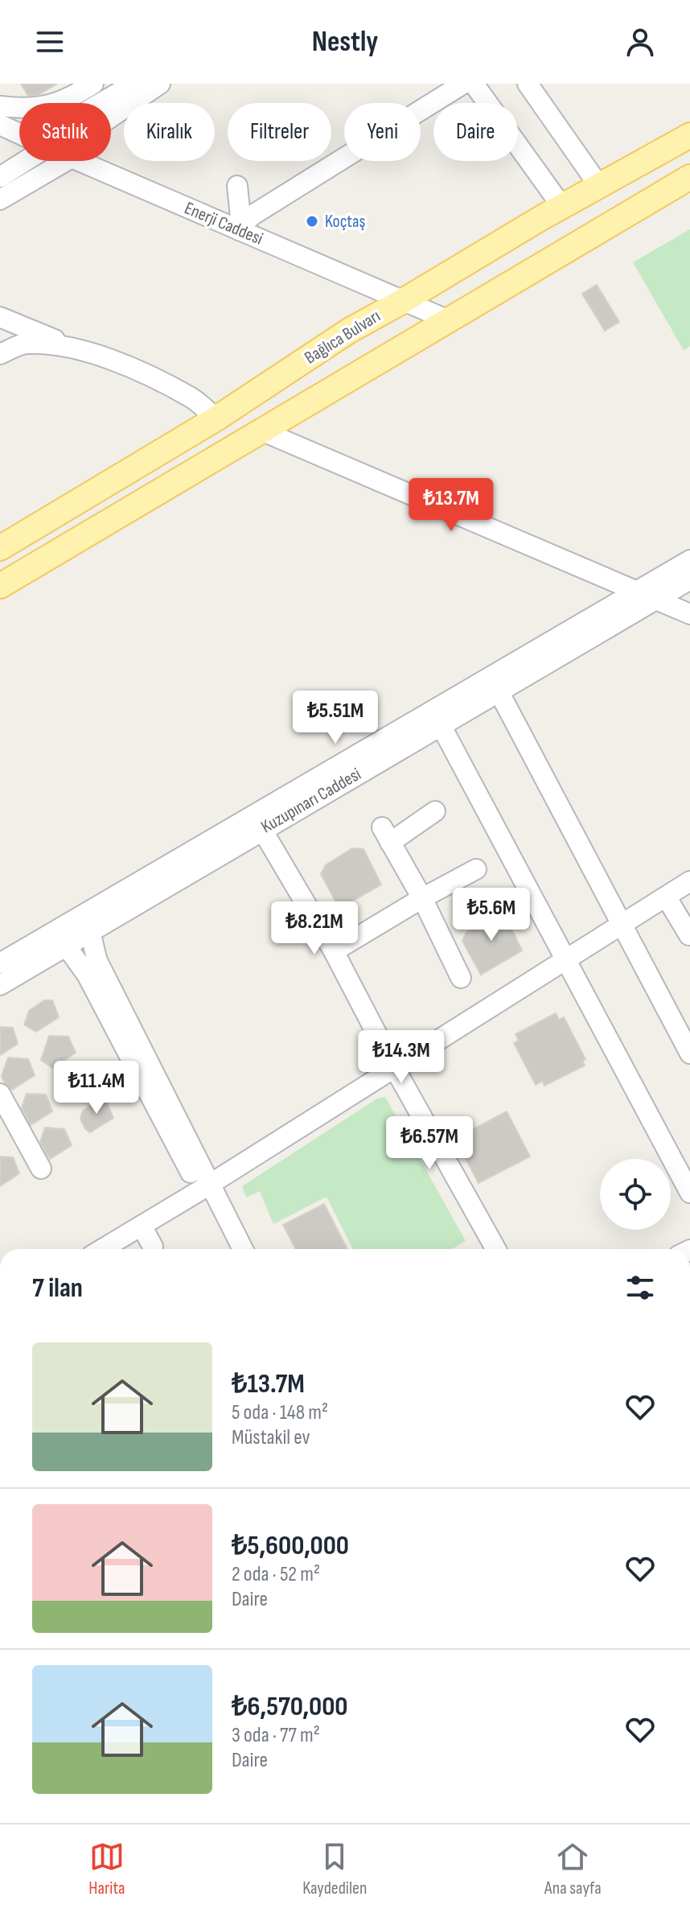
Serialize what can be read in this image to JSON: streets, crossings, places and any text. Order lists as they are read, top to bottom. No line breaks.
{"streets":{"main road":["Bağlıca Bulvarı"],"street":["Enerji Caddesi","Kuzupınarı Caddesi"]},"crossings":[["Enerji Caddesi","Bağlıca Bulvarı"]],"places":["Koçtaş"],"page":{"header":"Nestly","chip":["Satılık","Kiralık","Filtreler","Yeni","Daire"],"price":["₺13.7M","₺5.51M","₺5.6M","₺8.21M","₺14.3M","₺11.4M","₺6.57M"],"heading":"7 ilan","list":[{"name":"₺13.7M","note":"5 oda · 148 m² · Müstakil ev"},{"name":"₺5,600,000","note":"2 oda · 52 m² · Daire"},{"name":"₺6,570,000","note":"3 oda · 77 m² · Daire"}],"tabs":["Harita","Kaydedilen","Ana sayfa"]}}
